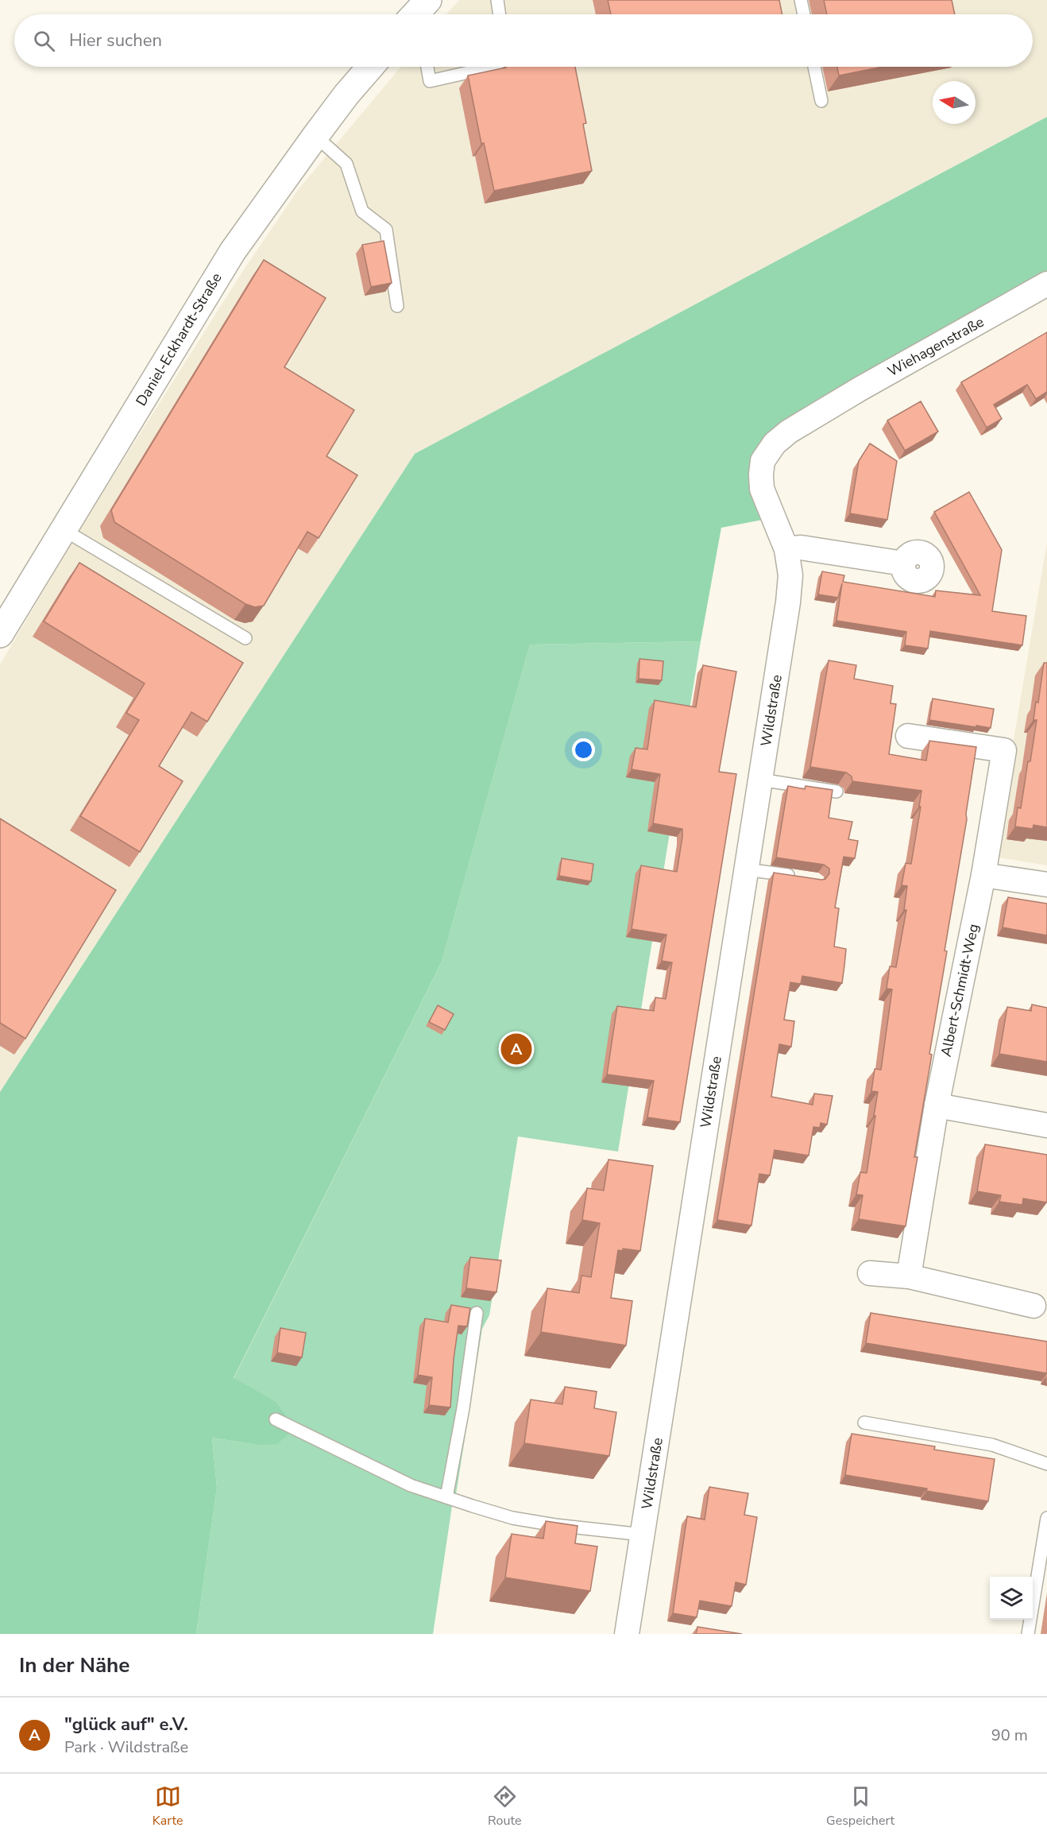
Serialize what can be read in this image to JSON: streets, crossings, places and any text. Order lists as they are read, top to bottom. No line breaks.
{"streets":{"street":["Daniel-Eckhardt-Straße","Wiehagenstraße","Wildstraße","Albert-Schmidt-Weg"]},"crossings":[["Wiehagenstraße","Wildstraße"]],"north":"left","page":{"search":"Hier suchen","pins":"A","heading":"In der Nähe","list":[{"mark":"A","name":"\"glück auf\" e.V.","note":"Park · Wildstraße","value":"90 m"}],"nav":["Karte","Route","Gespeichert"]}}
